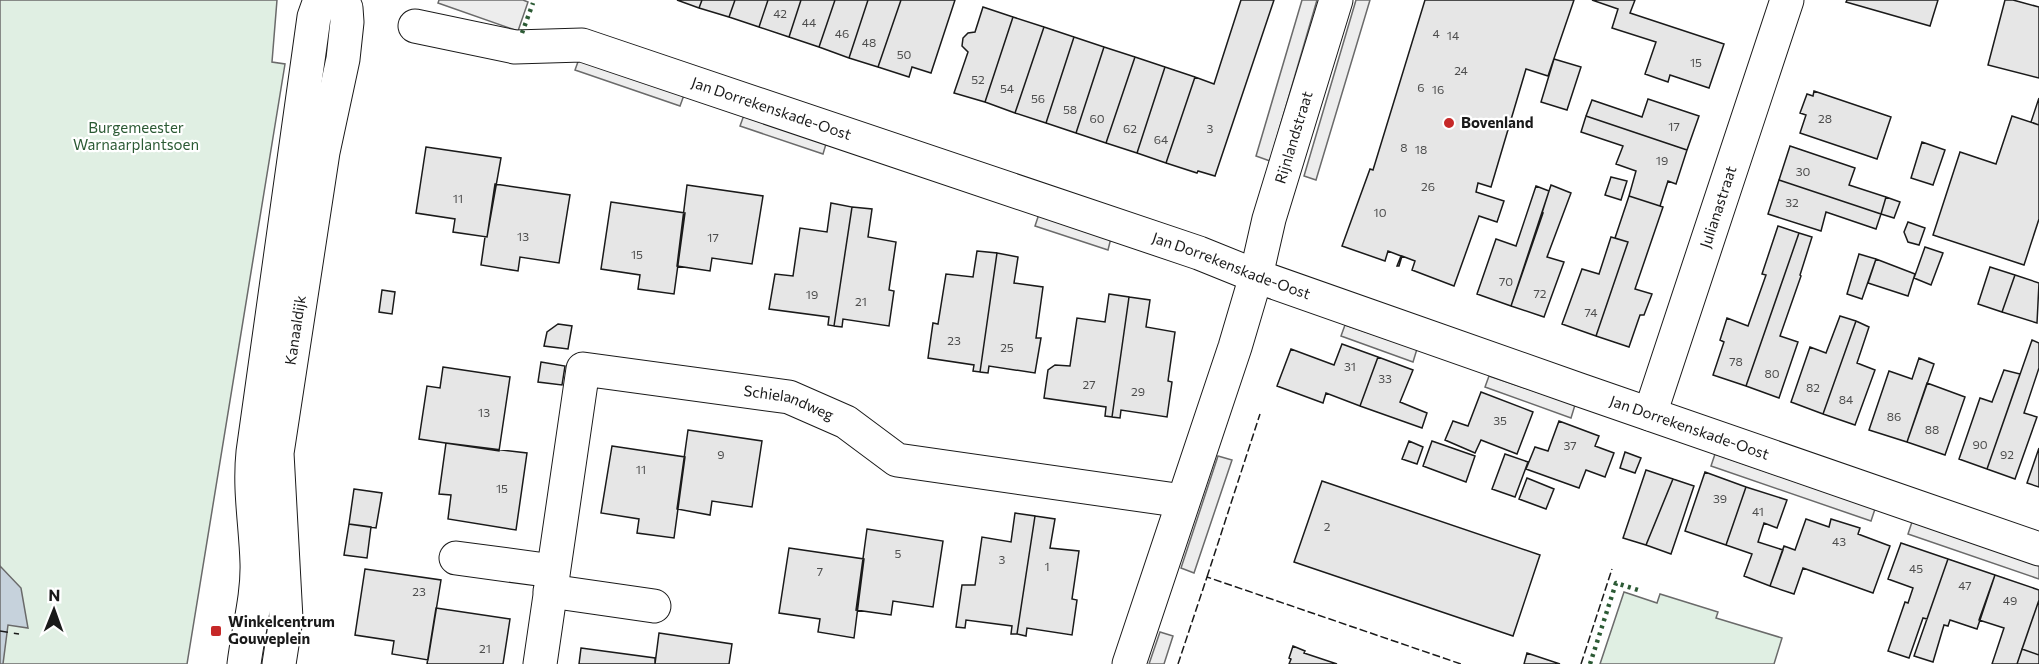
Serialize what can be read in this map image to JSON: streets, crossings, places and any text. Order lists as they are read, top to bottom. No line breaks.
{"streets":{"street":["Jan Dorrekenskade-Oost","Rijnlandstraat","Julianastraat","Kanaaldijk","Schielandweg"]},"crossings":[["Jan Dorrekenskade-Oost","Rijnlandstraat"],["Jan Dorrekenskade-Oost","Julianastraat"]],"parks":["Burgemeester Warnaarplantsoen"],"places":{"other":["Bovenland"],"transit":["Winkelcentrum Gouweplein"]},"house_numbers":["42","44","46","4","14","48","50","15","24","52","6","54","16","56","58","60","28","17","62","3","64","8","18","19","30","26","11","32","10","13","17","15","70","72","19","21","74","23","25","78","31","80","33","27","82","29","84","13","86","35","88","90","37","9","92","11","15","39","41","2","43","5","3","1","45","7","47","23","49","21"],"north":"top"}
